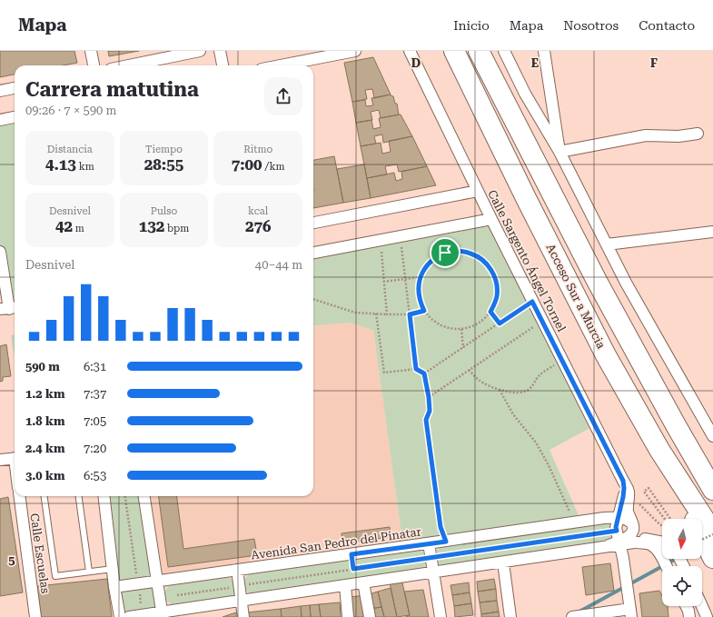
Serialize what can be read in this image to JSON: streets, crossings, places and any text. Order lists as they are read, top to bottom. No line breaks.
{"streets":{"highway":["Acceso Sur a Murcia"],"street":["Calle Sargento Ángel Tornel","Avenida San Pedro del Pinatar","Calle Escuelas"]},"north":"bottom","page":{"header":"Mapa","nav":["Inicio","Mapa","Nosotros","Contacto"],"heading":["Carrera matutina","09:26 · 7 × 590 m"],"stats":[["Distancia","4.13 km"],["Tiempo","28:55"],["Ritmo","7:00 /km"],["Desnivel","42 m"],["Pulso","132 bpm"],["kcal","276"]],"chart":["Desnivel","40–44 m"],"list":[{"name":"590 m","note":"6:31"},{"name":"1.2 km","note":"7:37"},{"name":"1.8 km","note":"7:05"},{"name":"2.4 km","note":"7:20"},{"name":"3.0 km","note":"6:53"}]},"grid":{"columns":["D","E","F"],"rows":["5"]}}
